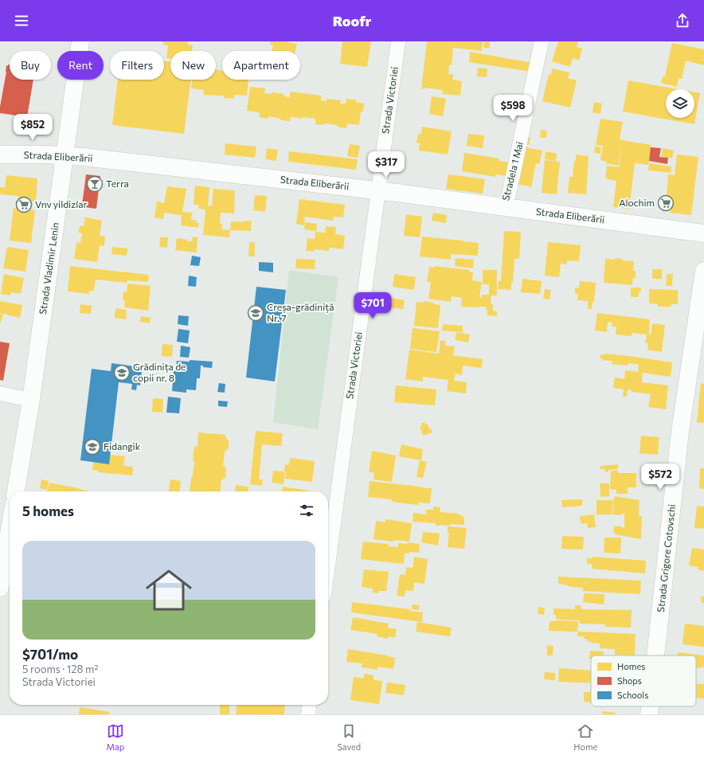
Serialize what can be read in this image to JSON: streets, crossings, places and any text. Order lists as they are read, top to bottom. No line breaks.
{"streets":{"main road":["Strada Eliberării","Strada Vladimir Lenin","Strada Grigore Cotovschi"],"street":["Strada Victoriei","Stradela 1 Mai"]},"crossings":[["Strada Victoriei","Strada Eliberării"],["Strada Eliberării","Stradela 1 Mai"],["Strada Eliberării","Strada Vladimir Lenin"]],"places":{"bar":["Terra"],"supermarket":["Alochim","Vnv yildizlar"],"school or university":["Creșa-grădiniță Nr. 7","Grădinița de copii nr. 8","Fidangik"]},"legend":["Homes","Shops","Schools"],"page":{"header":"Roofr","chip":["Buy","Rent","Filters","New","Apartment"],"price":["$598","$852","$317","$701","$572"],"heading":"5 homes","list":[{"name":"$701/mo","note":"5 rooms · 128 m² · Strada Victoriei"}],"tabs":["Map","Saved","Home"]}}
